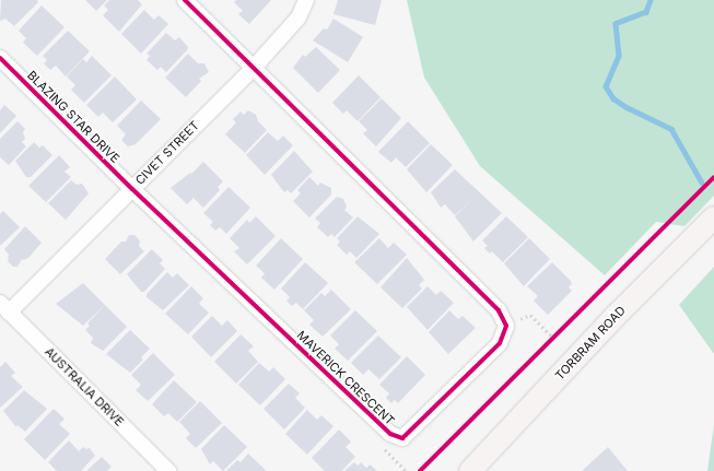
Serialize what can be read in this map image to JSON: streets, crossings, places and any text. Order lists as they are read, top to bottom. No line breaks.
{"streets":{"main road":["TORBRAM ROAD"],"street":["BLAZING STAR DRIVE","CIVET STREET","MAVERICK CRESCENT","AUSTRALIA DRIVE"]},"crossings":[["BLAZING STAR DRIVE","CIVET STREET"],["BLAZING STAR DRIVE","MAVERICK CRESCENT"],["CIVET STREET","MAVERICK CRESCENT"],["CIVET STREET","AUSTRALIA DRIVE"]]}
